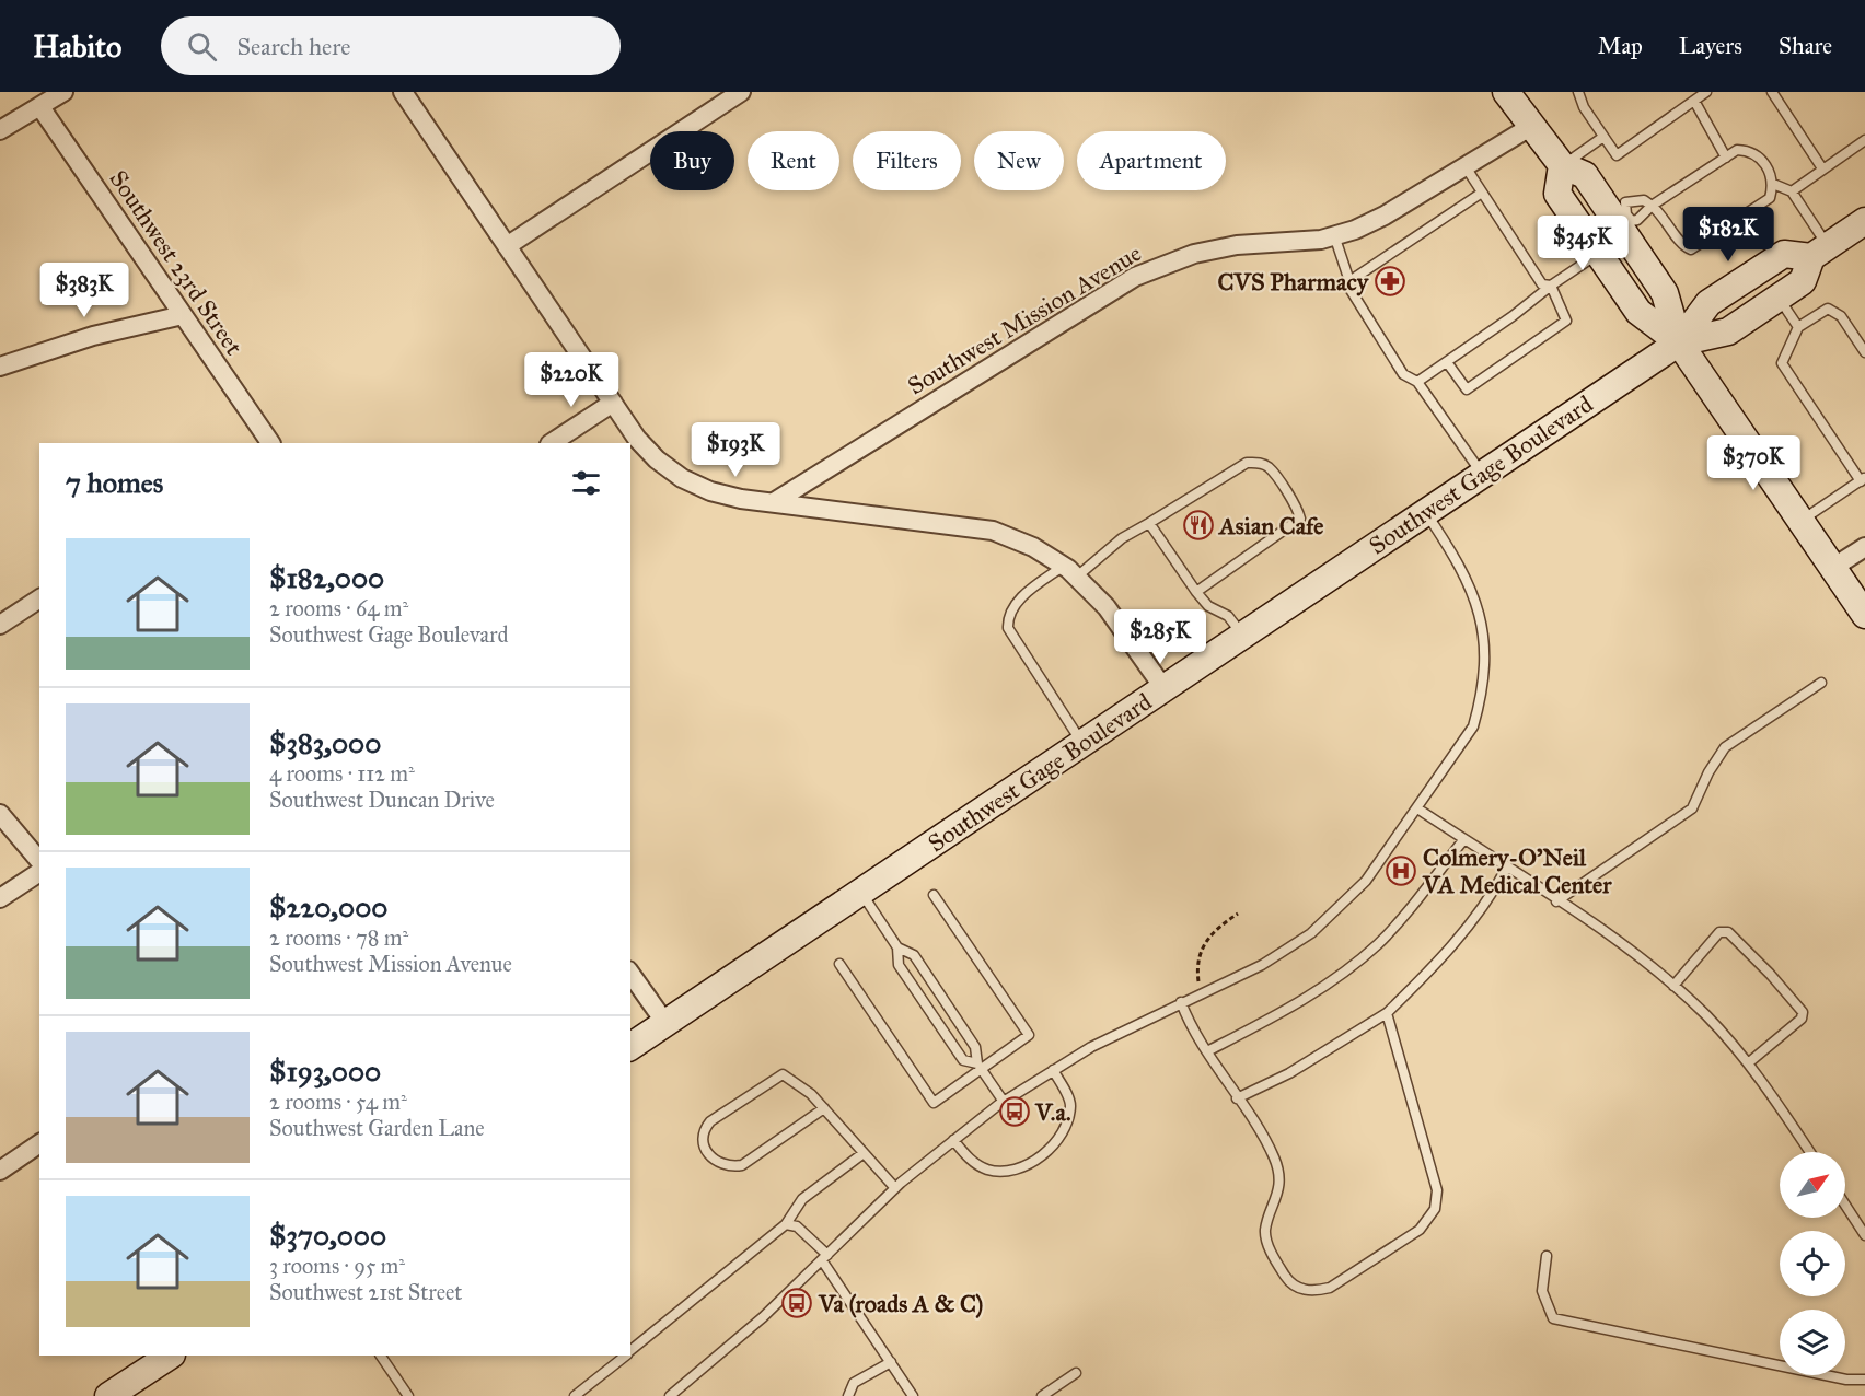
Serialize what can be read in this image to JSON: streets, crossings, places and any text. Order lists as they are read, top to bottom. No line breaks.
{"streets":{"main road":["Southwest Gage Boulevard"],"street":["Southwest 23rd Street","Southwest Mission Avenue"]},"places":{"pharmacy":["CVS Pharmacy"],"restaurant":["Asian Cafe"],"hospital":["Colmery-O'Neil VA Medical Center"],"bus stop":["V.a.","Va (roads A & C)"]},"north":"top right","page":{"header":"Habito","search":"Search here","nav":["Map","Layers","Share"],"chip":["Buy","Rent","Filters","New","Apartment"],"price":["$182K","$345K","$383K","$220K","$193K","$370K","$285K"],"heading":"7 homes","list":[{"name":"$182,000","note":"2 rooms · 64 m² · Southwest Gage Boulevard"},{"name":"$383,000","note":"4 rooms · 112 m² · Southwest Duncan Drive"},{"name":"$220,000","note":"2 rooms · 78 m² · Southwest Mission Avenue"},{"name":"$193,000","note":"2 rooms · 54 m² · Southwest Garden Lane"},{"name":"$370,000","note":"3 rooms · 95 m² · Southwest 21st Street"}]}}
